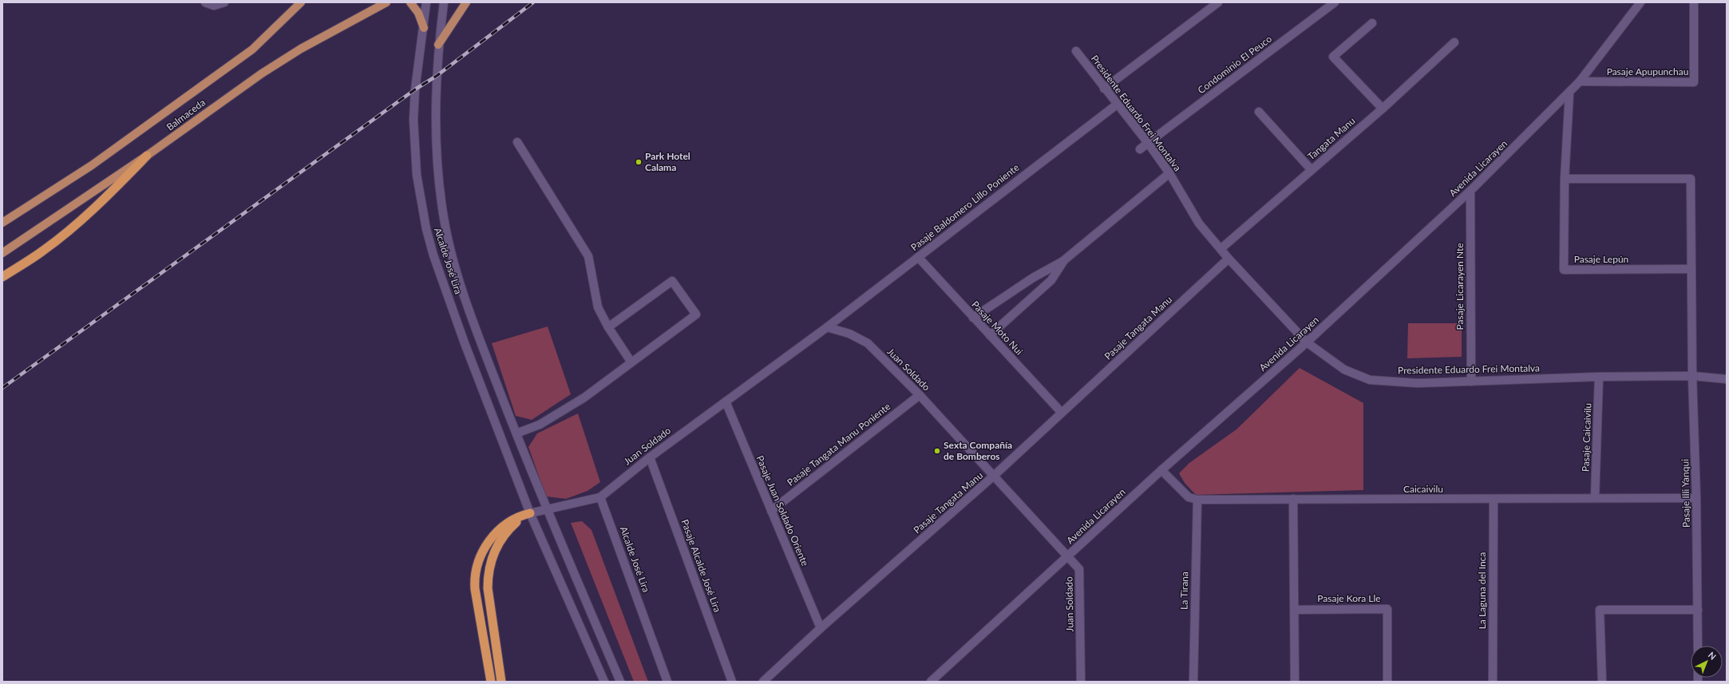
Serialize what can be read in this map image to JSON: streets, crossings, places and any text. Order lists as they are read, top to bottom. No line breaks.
{"streets":{"main road":["Balmaceda"],"street":["Condominio El Peuco","Pasaje Apupunchau","Presidente Eduardo Frei Montalva","Tangata Manu","Avenida Licarayen","Pasaje Baldomero Lillo Poniente","Pasaje Lepún","Alcalde José Lira","Pasaje Licarayen Nte","Pasaje Moto Nui","Pasaje Tangata Manu","Juan Soldado","Pasaje Caicaivilu","Pasaje Tangata Manu Poniente","Caicaivilu","Pasaje Illi Yanqui","Pasaje Juan Soldado Oriente","Pasaje Alcalde José Lira","La Tirana","La Laguna del Inca","Pasaje Kora Lle"]},"crossings":[["Condominio El Peuco","Presidente Eduardo Frei Montalva"],["Pasaje Apupunchau","Avenida Licarayen"],["Presidente Eduardo Frei Montalva","Tangata Manu"],["Presidente Eduardo Frei Montalva","Avenida Licarayen"],["Presidente Eduardo Frei Montalva","Pasaje Baldomero Lillo Poniente"],["Presidente Eduardo Frei Montalva","Pasaje Licarayen Nte"],["Presidente Eduardo Frei Montalva","Pasaje Tangata Manu"],["Presidente Eduardo Frei Montalva","Pasaje Caicaivilu"],["Presidente Eduardo Frei Montalva","Pasaje Illi Yanqui"],["Avenida Licarayen","Pasaje Lepún"],["Avenida Licarayen","Pasaje Licarayen Nte"],["Avenida Licarayen","Juan Soldado"],["Pasaje Baldomero Lillo Poniente","Pasaje Moto Nui"],["Pasaje Baldomero Lillo Poniente","Juan Soldado"],["Alcalde José Lira","Juan Soldado"],["Pasaje Moto Nui","Pasaje Tangata Manu"],["Pasaje Tangata Manu","Juan Soldado"],["Pasaje Tangata Manu","Pasaje Juan Soldado Oriente"],["Juan Soldado","Pasaje Tangata Manu Poniente"],["Juan Soldado","Pasaje Juan Soldado Oriente"],["Juan Soldado","Pasaje Alcalde José Lira"],["Pasaje Caicaivilu","Caicaivilu"],["Pasaje Tangata Manu Poniente","Pasaje Juan Soldado Oriente"],["Caicaivilu","Pasaje Illi Yanqui"],["Caicaivilu","La Tirana"],["Caicaivilu","La Laguna del Inca"]],"places":["Park Hotel Calama","Sexta Compañía de Bomberos"],"north":"top right"}
